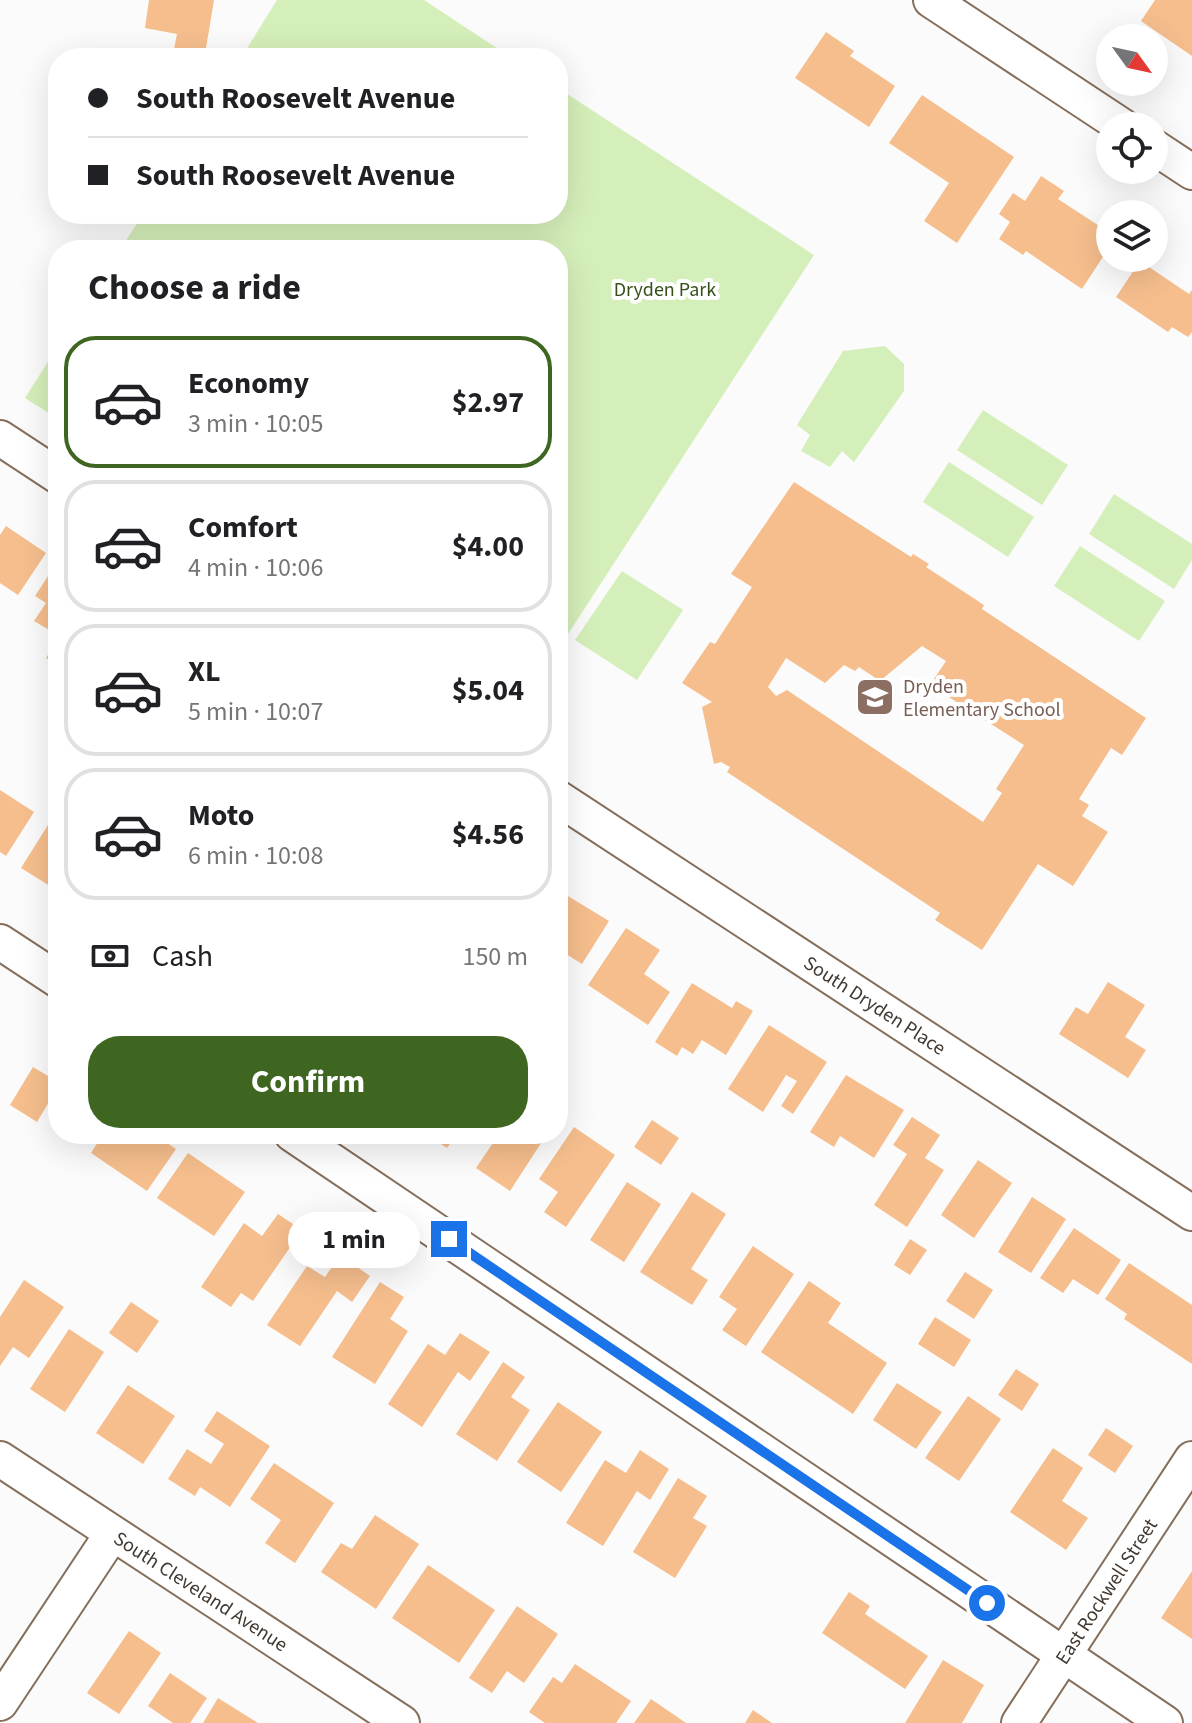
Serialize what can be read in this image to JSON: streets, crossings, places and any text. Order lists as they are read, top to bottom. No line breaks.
{"streets":{"street":["South Dryden Place","South Cleveland Avenue","East Rockwell Street"]},"parks":["Dryden Park"],"places":{"school or university":["Dryden Elementary School"]},"north":"bottom right","page":{"banner":["South Roosevelt Avenue","South Roosevelt Avenue"],"heading":"Choose a ride","list":[{"name":"Economy","note":"3 min · 10:05","value":"$2.97"},{"name":"Comfort","note":"4 min · 10:06","value":"$4.00"},{"name":"XL","note":"5 min · 10:07","value":"$5.04"},{"name":"Moto","note":"6 min · 10:08","value":"$4.56"}],"pay":["Cash","150 m"],"buttons":"Confirm","bubble":"1 min"}}
